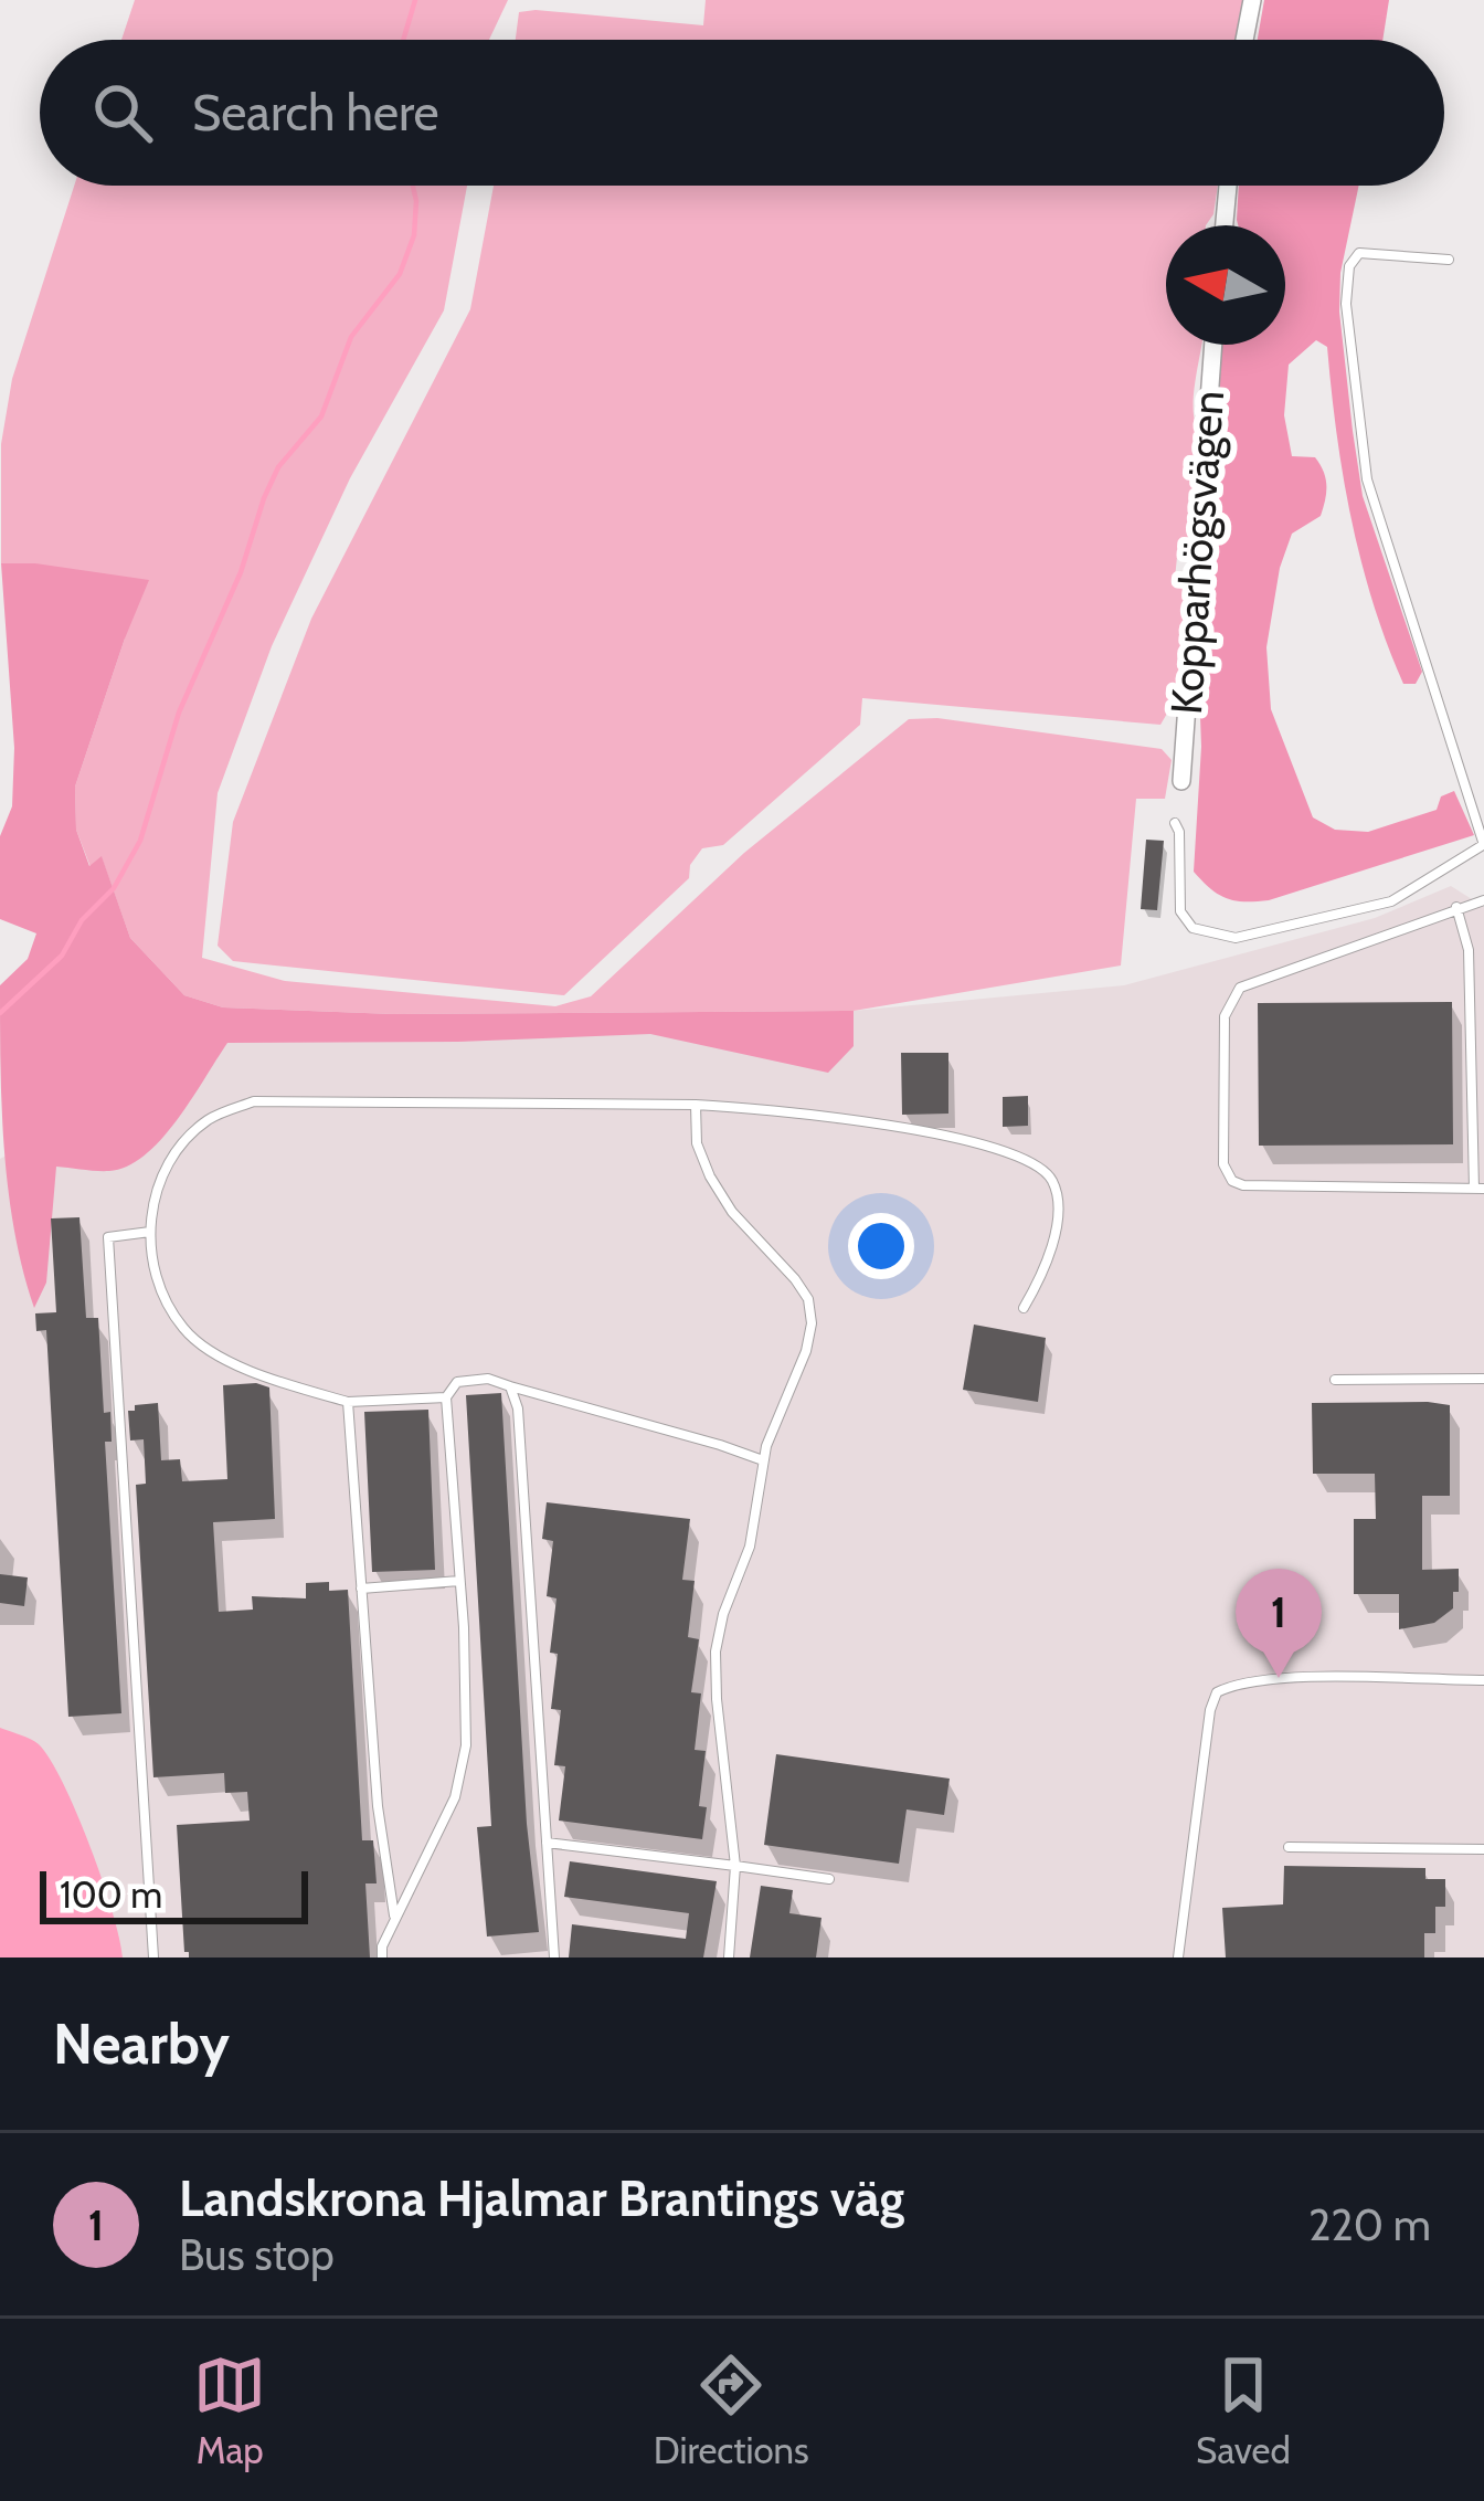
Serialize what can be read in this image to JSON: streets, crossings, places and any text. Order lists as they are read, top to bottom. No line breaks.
{"streets":{"street":["Kopparhögsvägen"]},"scale_bar":"100 m","north":"left","page":{"search":"Search here","pins":"1","scale":"100 m","heading":"Nearby","list":[{"mark":"1","name":"Landskrona Hjalmar Brantings väg","note":"Bus stop","value":"220 m"}],"nav":["Map","Directions","Saved"]}}
